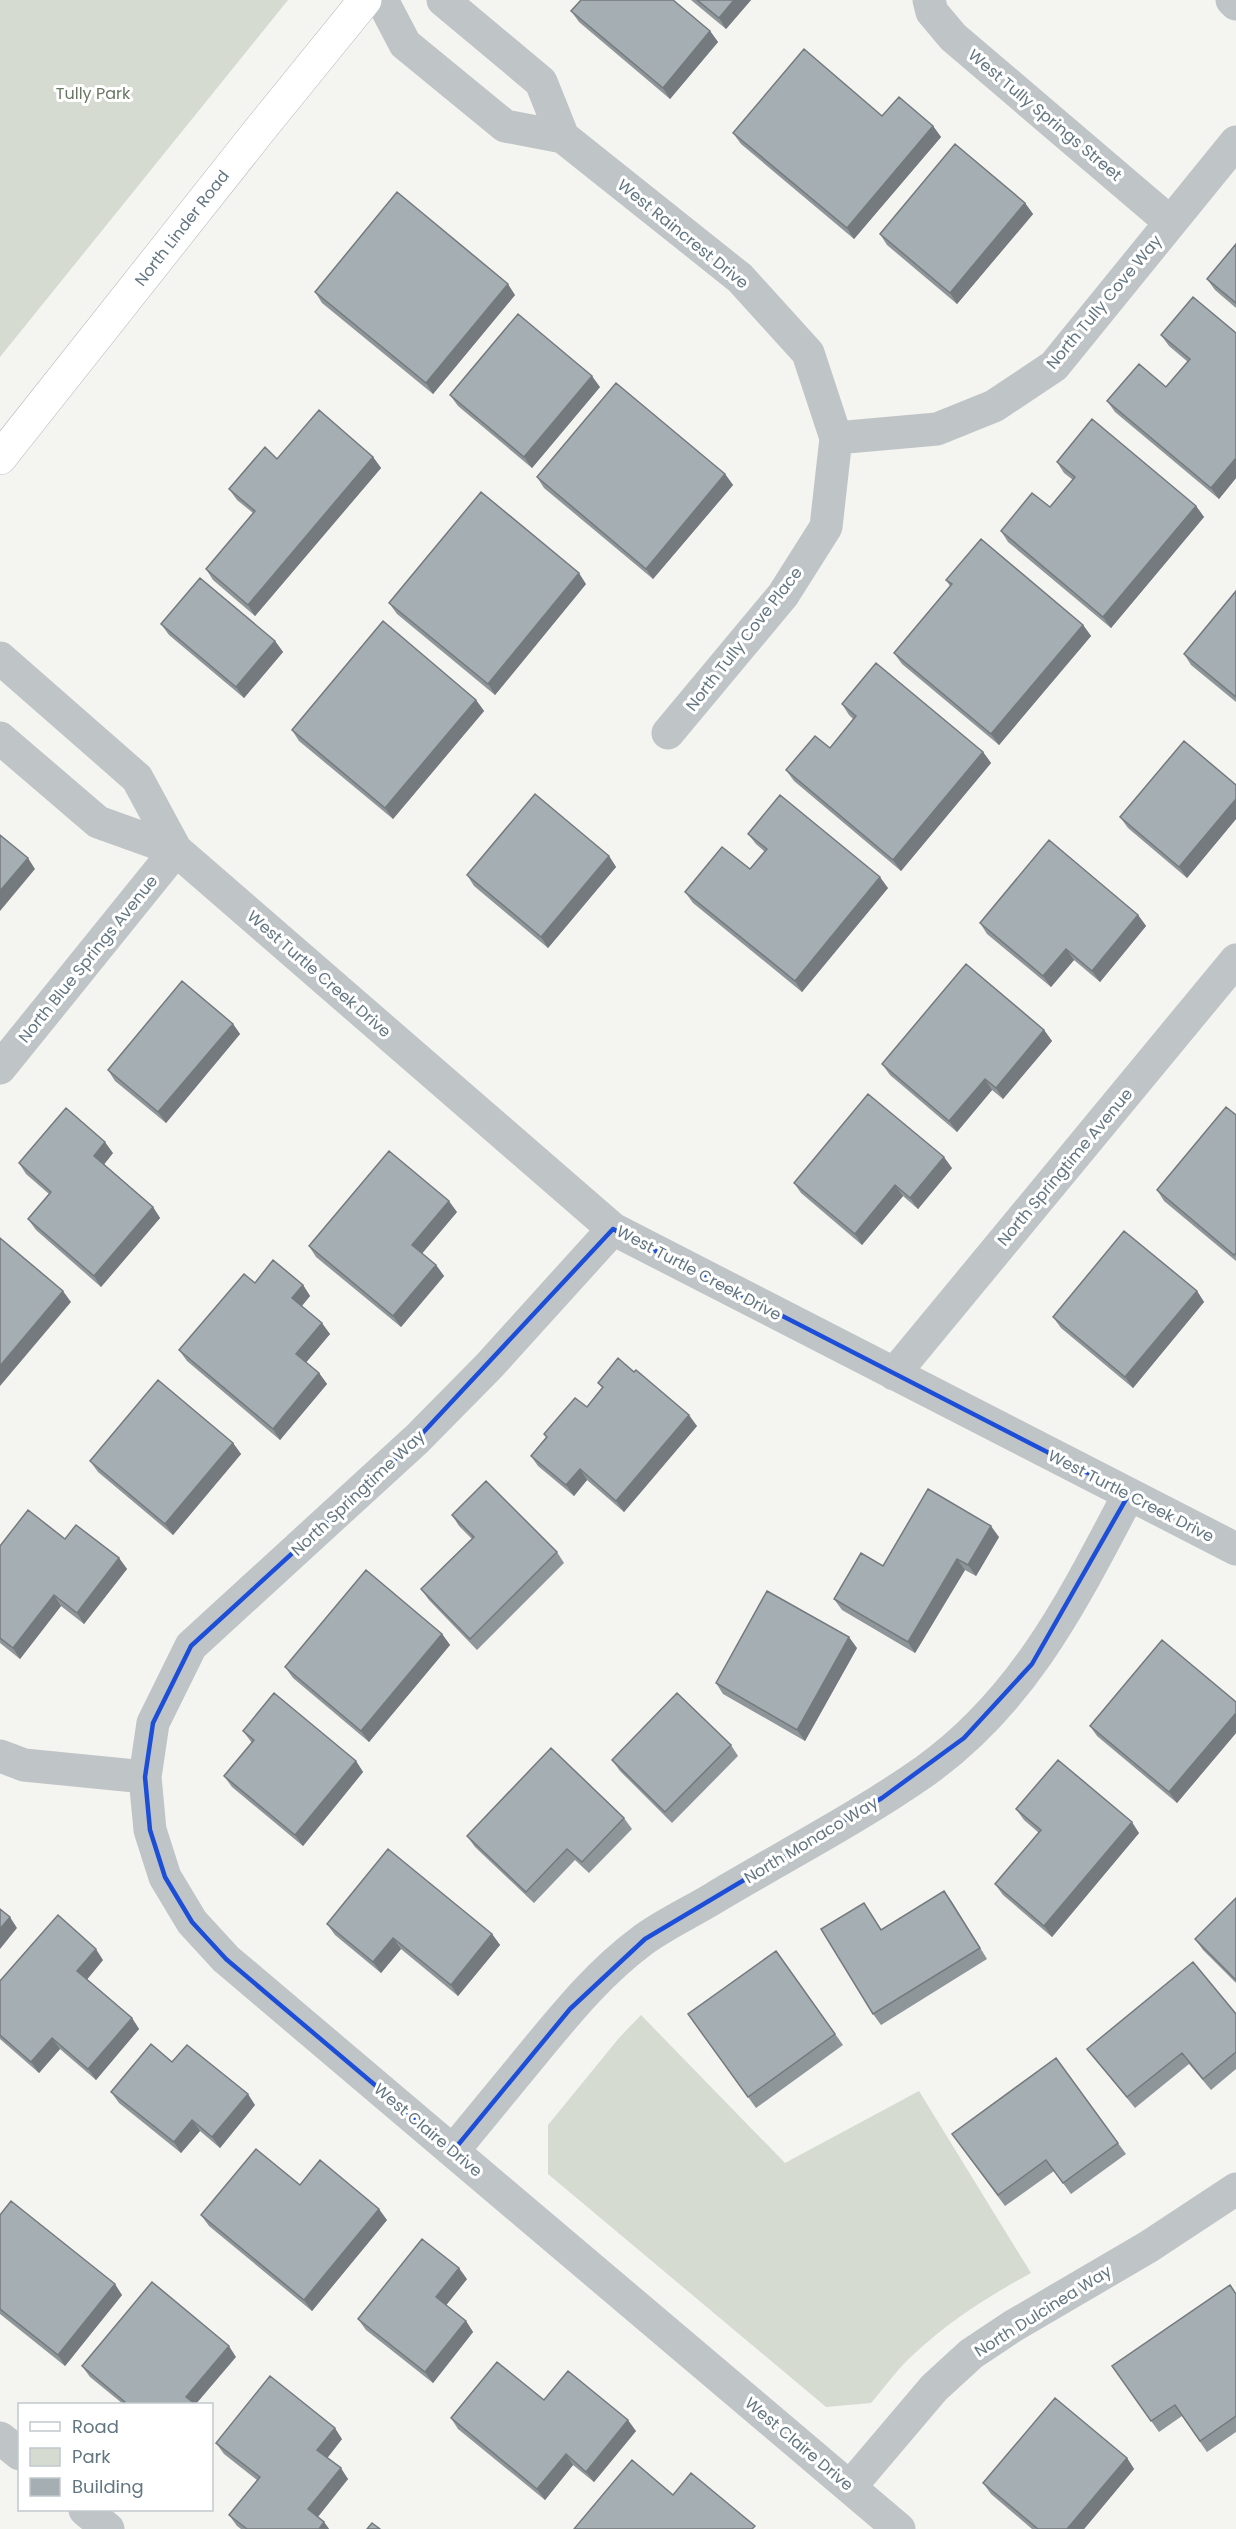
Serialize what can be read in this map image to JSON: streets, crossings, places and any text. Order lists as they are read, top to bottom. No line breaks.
{"streets":{"main road":["North Linder Road"],"street":["West Tully Springs Street","West Raincrest Drive","North Tully Cove Way","North Tully Cove Place","North Blue Springs Avenue","West Turtle Creek Drive","North Springtime Avenue","North Springtime Way","North Monaco Way","West Claire Drive","North Dulcinea Way"]},"crossings":[["West Tully Springs Street","North Tully Cove Way"],["West Raincrest Drive","North Tully Cove Way"],["West Raincrest Drive","North Tully Cove Place"],["North Tully Cove Way","North Tully Cove Place"],["North Blue Springs Avenue","West Turtle Creek Drive"],["West Turtle Creek Drive","North Springtime Avenue"],["West Turtle Creek Drive","North Springtime Way"],["West Turtle Creek Drive","North Monaco Way"],["North Springtime Way","West Claire Drive"],["North Monaco Way","West Claire Drive"],["West Claire Drive","North Dulcinea Way"]],"parks":["Tully Park"],"legend":["Road","Park","Building"]}
